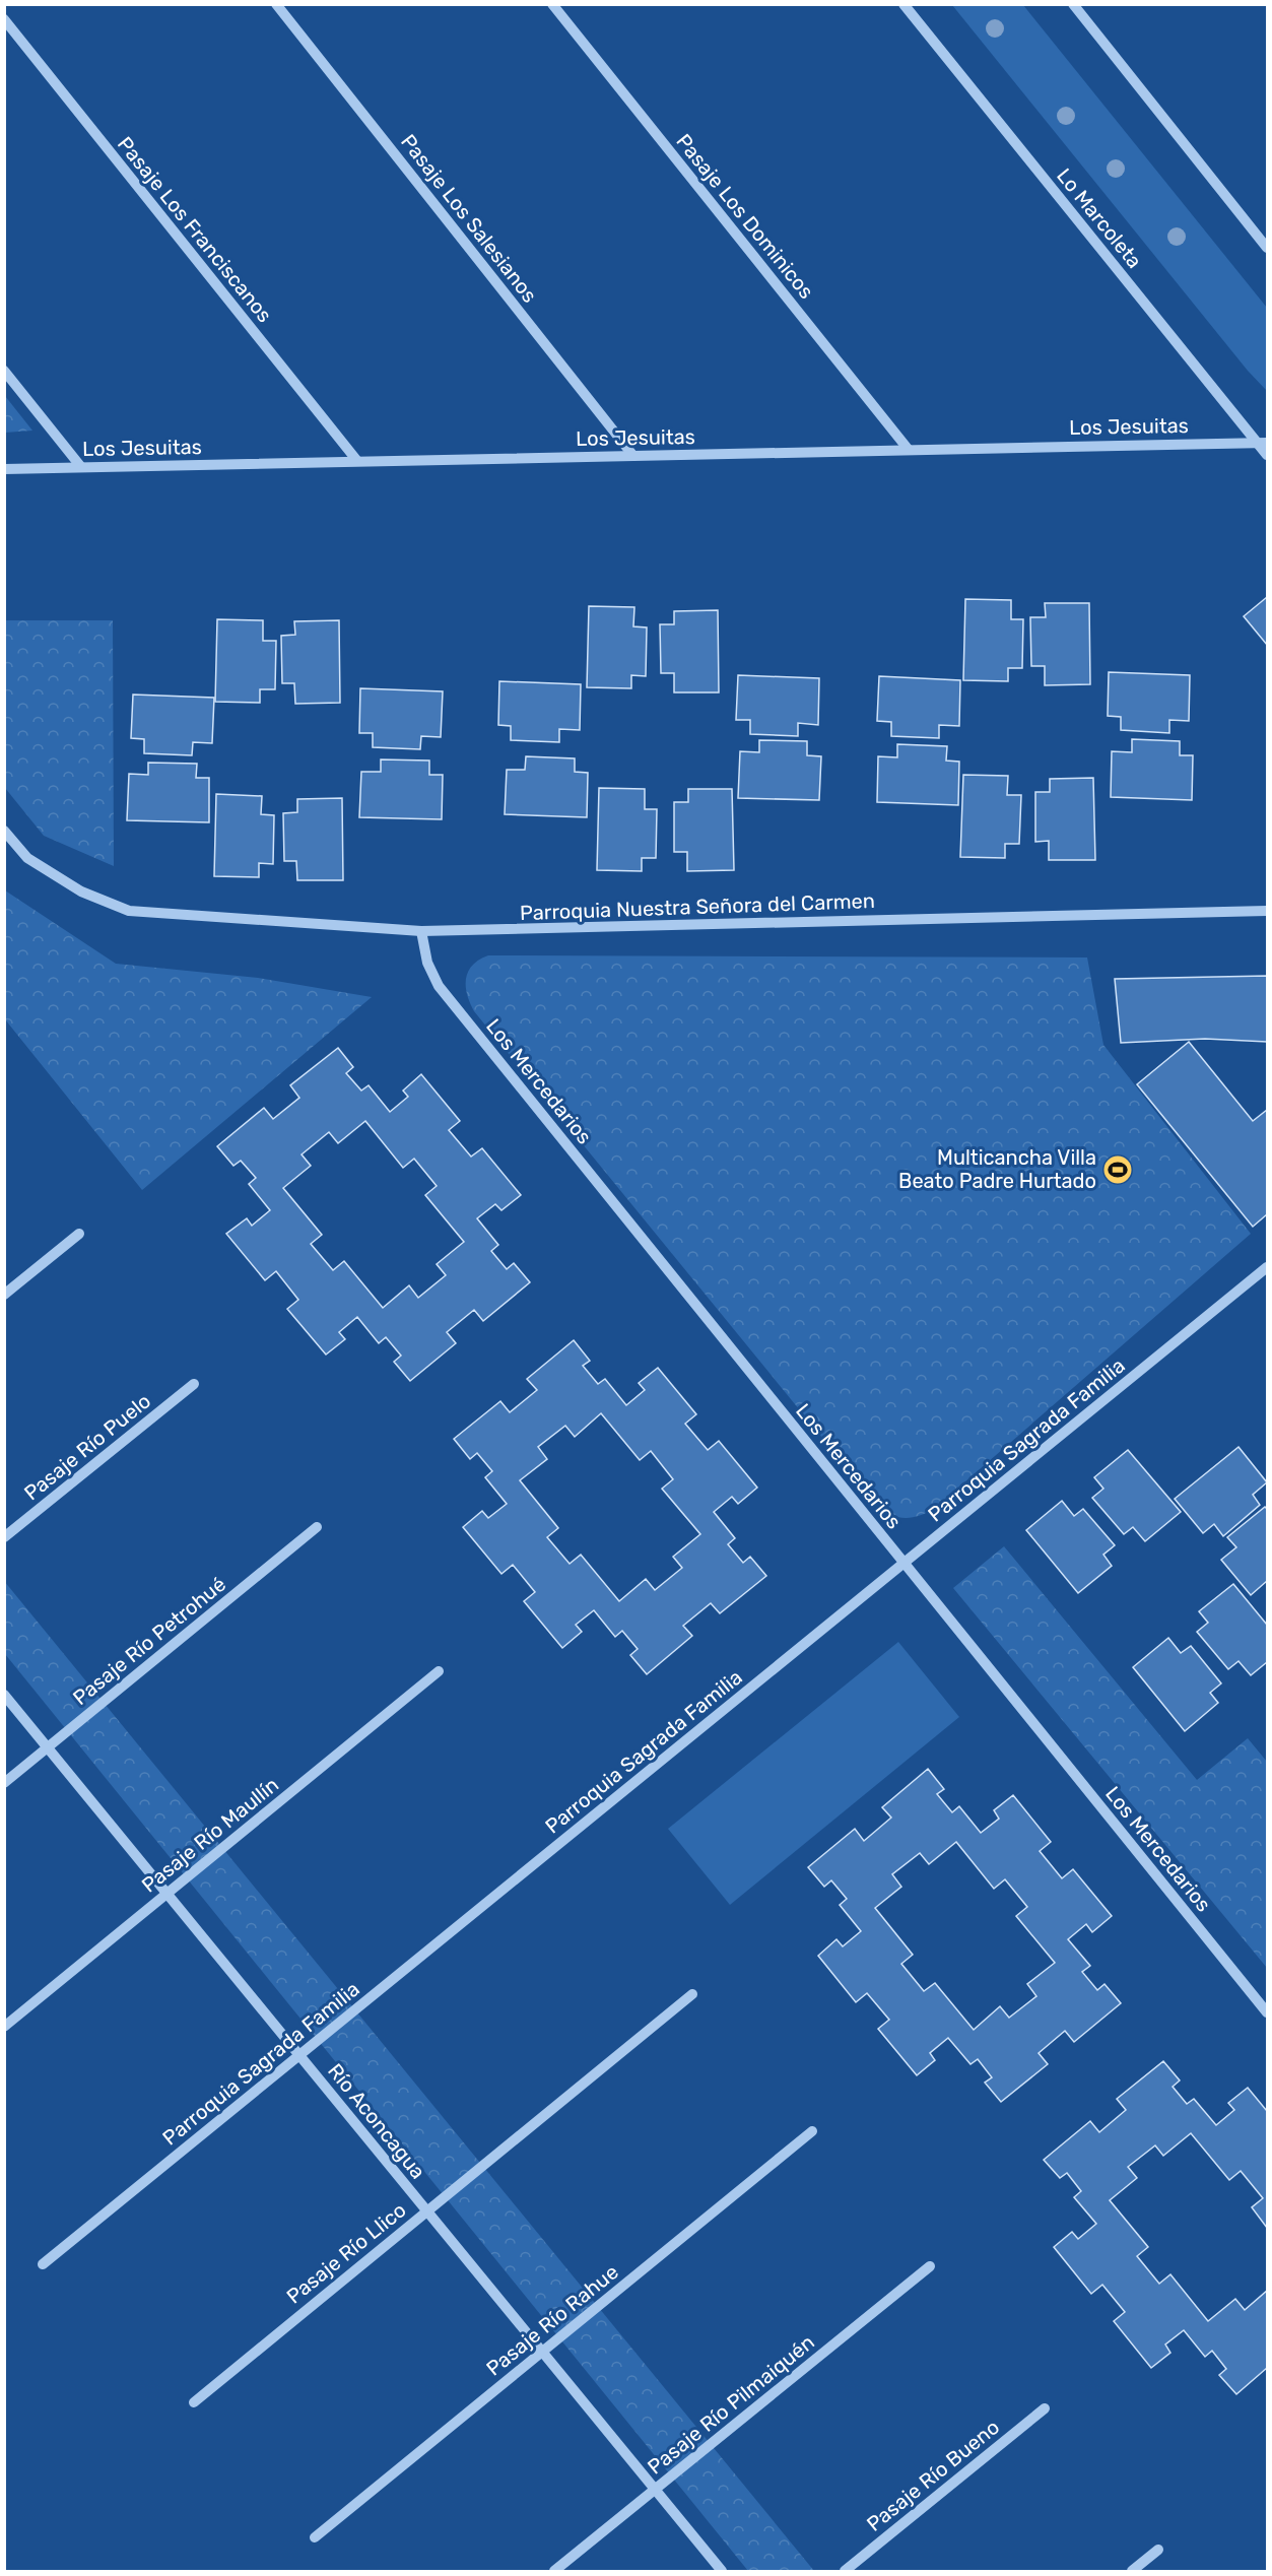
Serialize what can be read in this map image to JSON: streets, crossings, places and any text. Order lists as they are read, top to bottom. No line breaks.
{"streets":{"street":["Pasaje Los Dominicos","Pasaje Los Salesianos","Lo Marcoleta","Pasaje Los Franciscanos","Los Jesuitas","Parroquia Nuestra Señora del Carmen","Los Mercedarios","Parroquia Sagrada Familia","Pasaje Río Puelo","Pasaje Río Petrohué","Pasaje Río Maullín","Río Aconcagua","Pasaje Río Llico","Pasaje Río Rahue","Pasaje Río Pilmaiquén","Pasaje Río Bueno"]},"crossings":[["Pasaje Los Dominicos","Los Jesuitas"],["Pasaje Los Salesianos","Los Jesuitas"],["Lo Marcoleta","Los Jesuitas"],["Pasaje Los Franciscanos","Los Jesuitas"],["Parroquia Nuestra Señora del Carmen","Los Mercedarios"],["Los Mercedarios","Parroquia Sagrada Familia"],["Parroquia Sagrada Familia","Río Aconcagua"],["Pasaje Río Petrohué","Río Aconcagua"],["Pasaje Río Maullín","Río Aconcagua"],["Río Aconcagua","Pasaje Río Llico"],["Río Aconcagua","Pasaje Río Rahue"],["Río Aconcagua","Pasaje Río Pilmaiquén"]],"places":{"sports":["Multicancha Villa Beato Padre Hurtado"]}}
